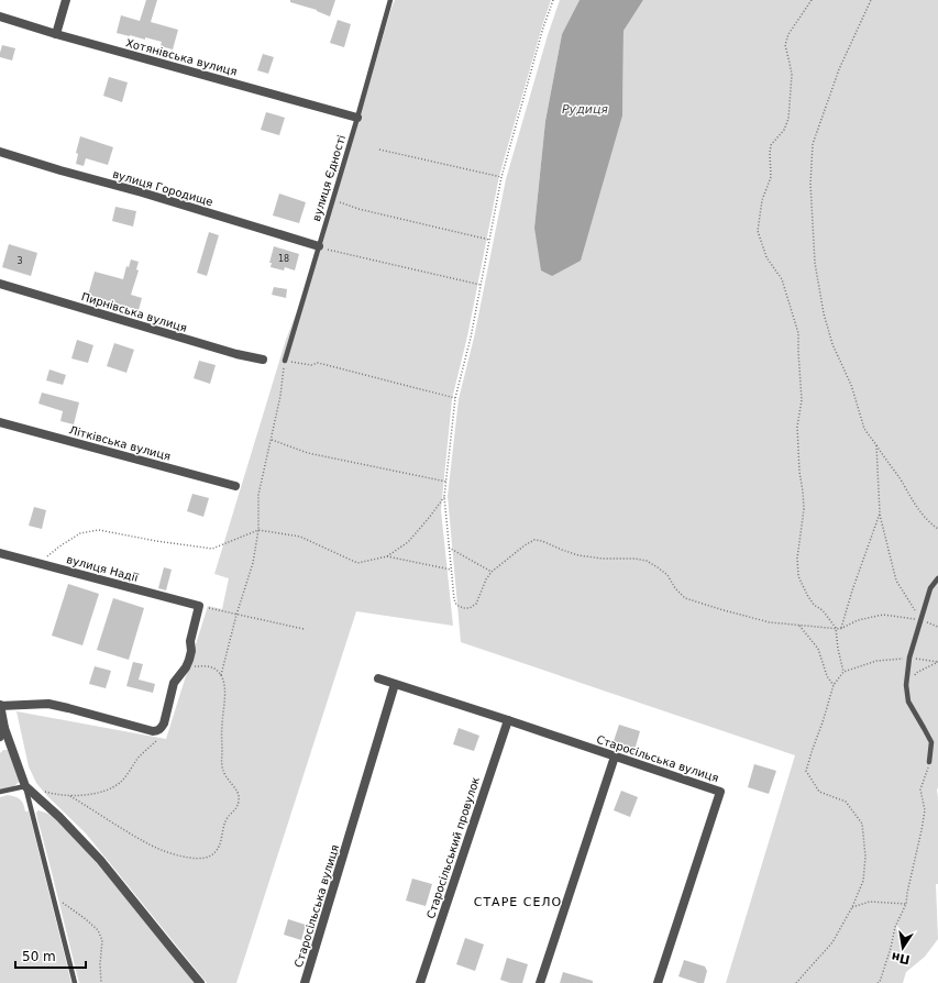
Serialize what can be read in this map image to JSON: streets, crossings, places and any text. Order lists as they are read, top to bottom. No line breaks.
{"streets":{"street":["Хотянівська вулиця","вулиця Городище","Пирнівська вулиця","Літківська вулиця","вулиця Надії","Старосільська вулиця","Старосільський провулок"],"lane":["вулиця Єдності"]},"crossings":[["Хотянівська вулиця","вулиця Єдності"],["вулиця Єдності","вулиця Городище"],["Старосільська вулиця","Старосільський провулок"]],"districts":["СТАРЕ СЕЛО"],"water":["Рудиця"],"house_numbers":["18","3"],"scale_bar":"50 m","north":"bottom"}
